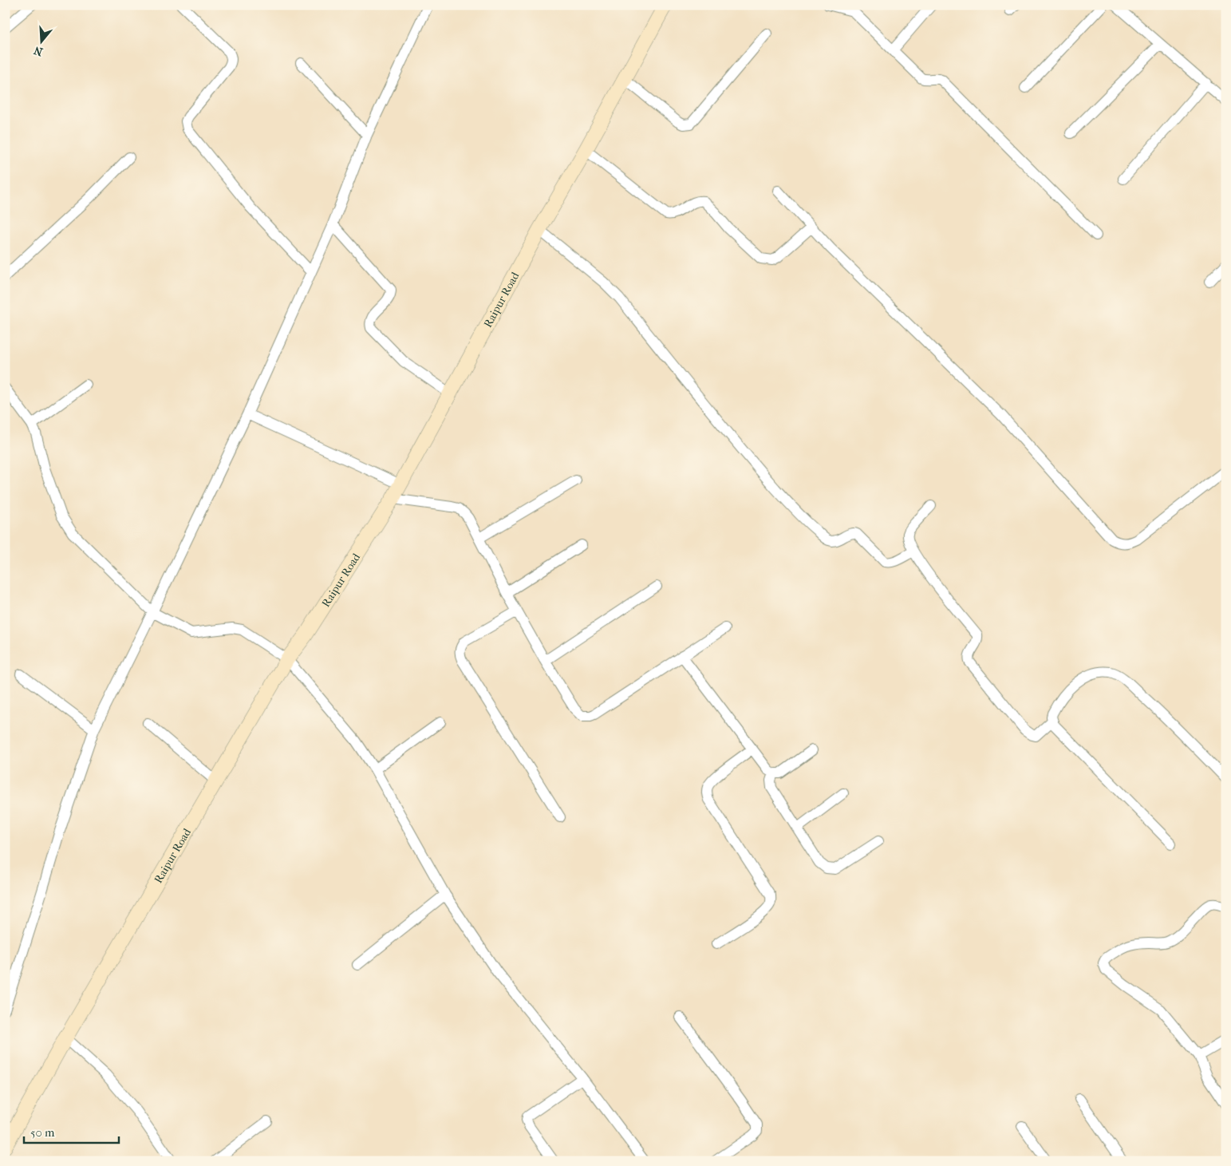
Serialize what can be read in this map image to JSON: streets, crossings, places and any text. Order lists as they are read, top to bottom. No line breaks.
{"streets":{"main road":["Raipur Road"]},"scale_bar":"50 m","north":"bottom"}
